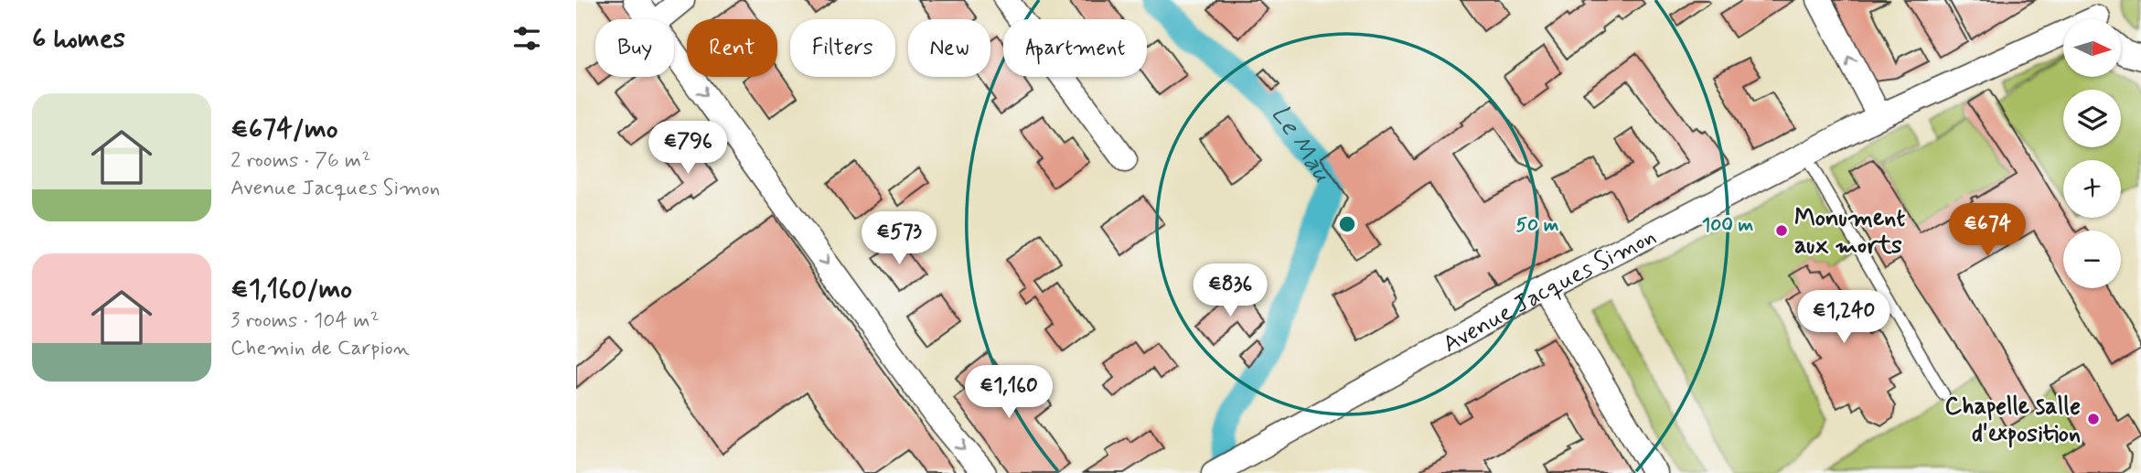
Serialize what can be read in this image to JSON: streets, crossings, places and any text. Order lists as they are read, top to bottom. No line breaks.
{"streets":{"street":["Avenue Jacques Simon"]},"water":["Le Mau"],"places":["Monument aux morts","Chapelle salle d'exposition"],"north":"right","page":{"heading":"6 homes","map_buttons":["+","−"],"chip":["Buy","Rent","Filters","New","Apartment"],"list":[{"name":"€674/mo","note":"2 rooms · 76 m² · Avenue Jacques Simon"},{"name":"€1,160/mo","note":"3 rooms · 104 m² · Chemin de Carpion"}],"price":["€796","€674","€573","€836","€1,240","€1,160"]},"rings":["50 m","100 m"]}
